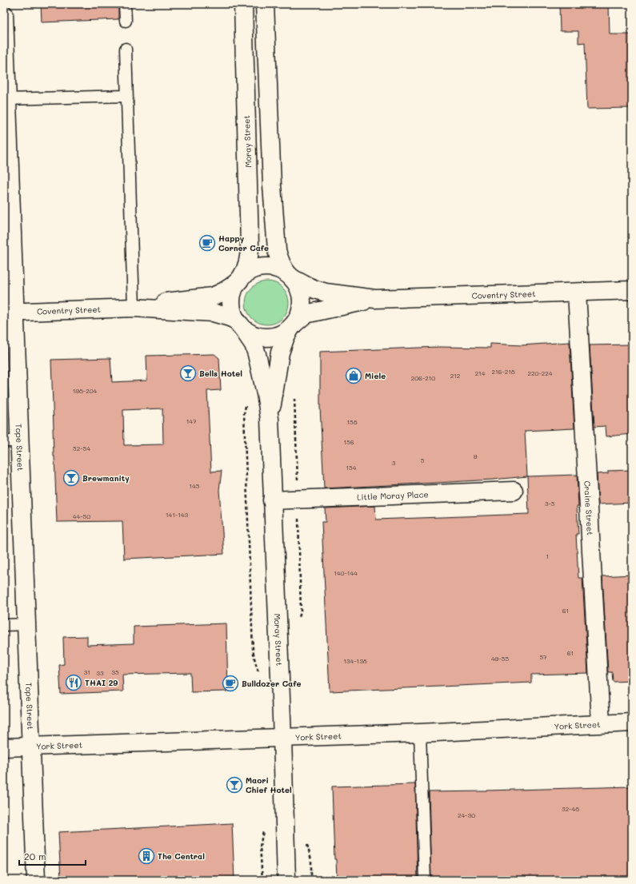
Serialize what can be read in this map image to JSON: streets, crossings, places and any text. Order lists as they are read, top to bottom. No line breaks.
{"streets":{"street":["Moray Street","Coventry Street","Tope Street","Little Moray Place","Craine Street","York Street"]},"crossings":[["Moray Street","Coventry Street"],["Moray Street","Little Moray Place"],["Moray Street","York Street"],["Coventry Street","Tope Street"],["Coventry Street","Craine Street"],["Tope Street","York Street"],["Craine Street","York Street"]],"places":{"cafe":["Happy Corner Cafe","Bulldozer Cafe"],"bar":["Bells Hotel","Brewmanity","Maori Chief Hotel"],"shop":["Miele"],"restaurant":["THAI 29"],"building":["The Central"]},"house_numbers":["216-218","214","220-224","212","206-210","198-204","147","158","156","52-54","9","5","3","154","145","3-5","141-143","44-50","1","140-144","61","61","57","49-55","134-138","31","35","33","32-48","24-30"],"scale_bar":"20 m"}
